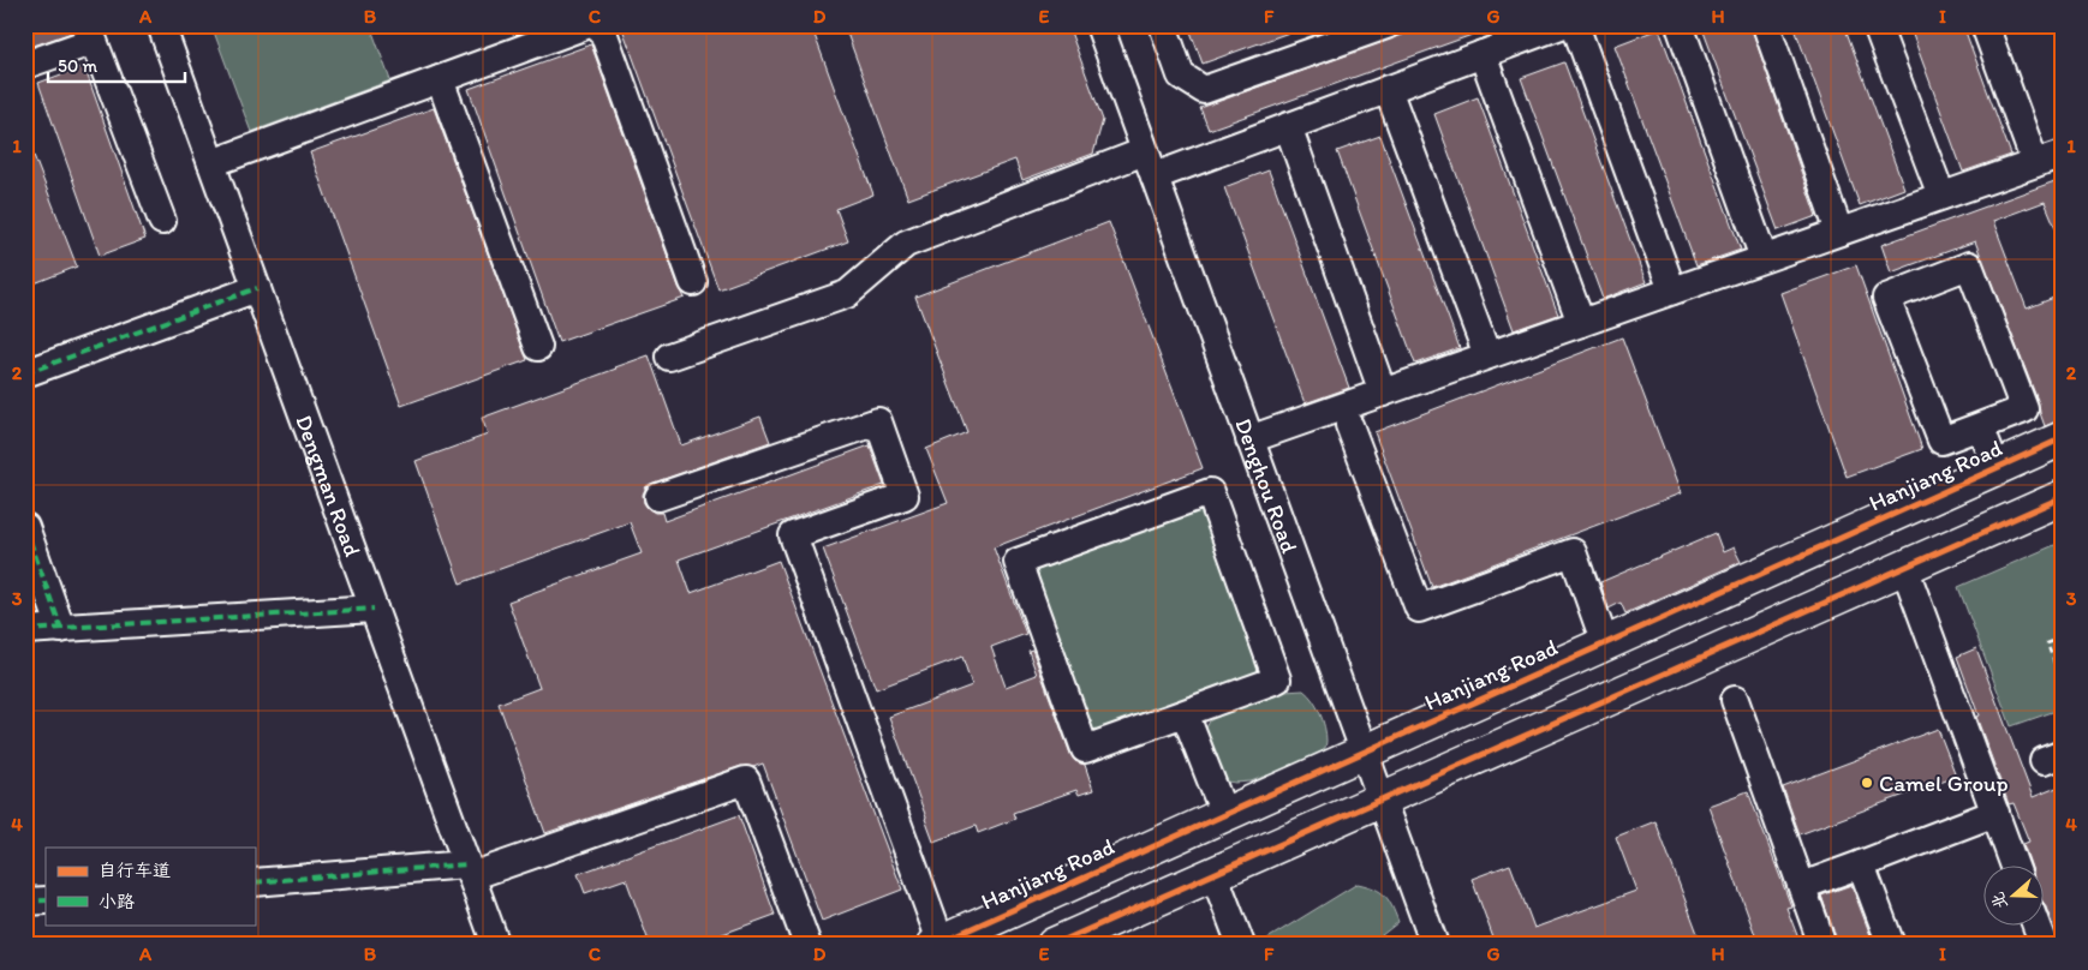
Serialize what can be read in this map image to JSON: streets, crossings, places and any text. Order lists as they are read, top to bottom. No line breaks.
{"streets":{"main road":["Hanjiang Road"],"street":["Dengman Road","Denghou Road"]},"crossings":[["Hanjiang Road","Denghou Road"]],"places":["Camel Group"],"legend":["自行车道","小路"],"scale_bar":"50 m","north":"left","grid":{"columns":["A","B","C","D","E","F","G","H","I"],"rows":["1","2","3","4"]}}
